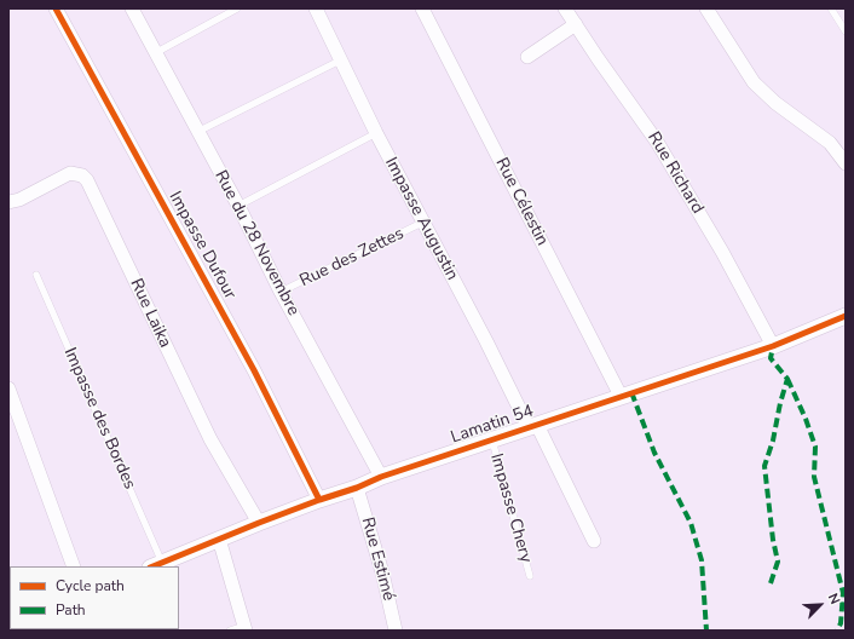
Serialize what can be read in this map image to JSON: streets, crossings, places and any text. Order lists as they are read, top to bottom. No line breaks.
{"streets":{"street":["Rue Richard","Rue Célestin","Impasse Augustin","Rue du 28 Novembre","Impasse Dufour","Rue Laika","Lamatin 54","Rue Estimé"],"lane":["Rue des Zettes","Impasse des Bordes","Impasse Chery"]},"crossings":[["Rue Richard","Lamatin 54"],["Rue Célestin","Lamatin 54"],["Impasse Augustin","Rue des Zettes"],["Impasse Augustin","Lamatin 54"],["Rue du 28 Novembre","Rue des Zettes"],["Rue du 28 Novembre","Lamatin 54"],["Impasse Dufour","Lamatin 54"],["Rue Laika","Lamatin 54"],["Impasse des Bordes","Lamatin 54"],["Lamatin 54","Impasse Chery"],["Lamatin 54","Rue Estimé"]],"legend":["Cycle path","Path"],"north":"top right"}
